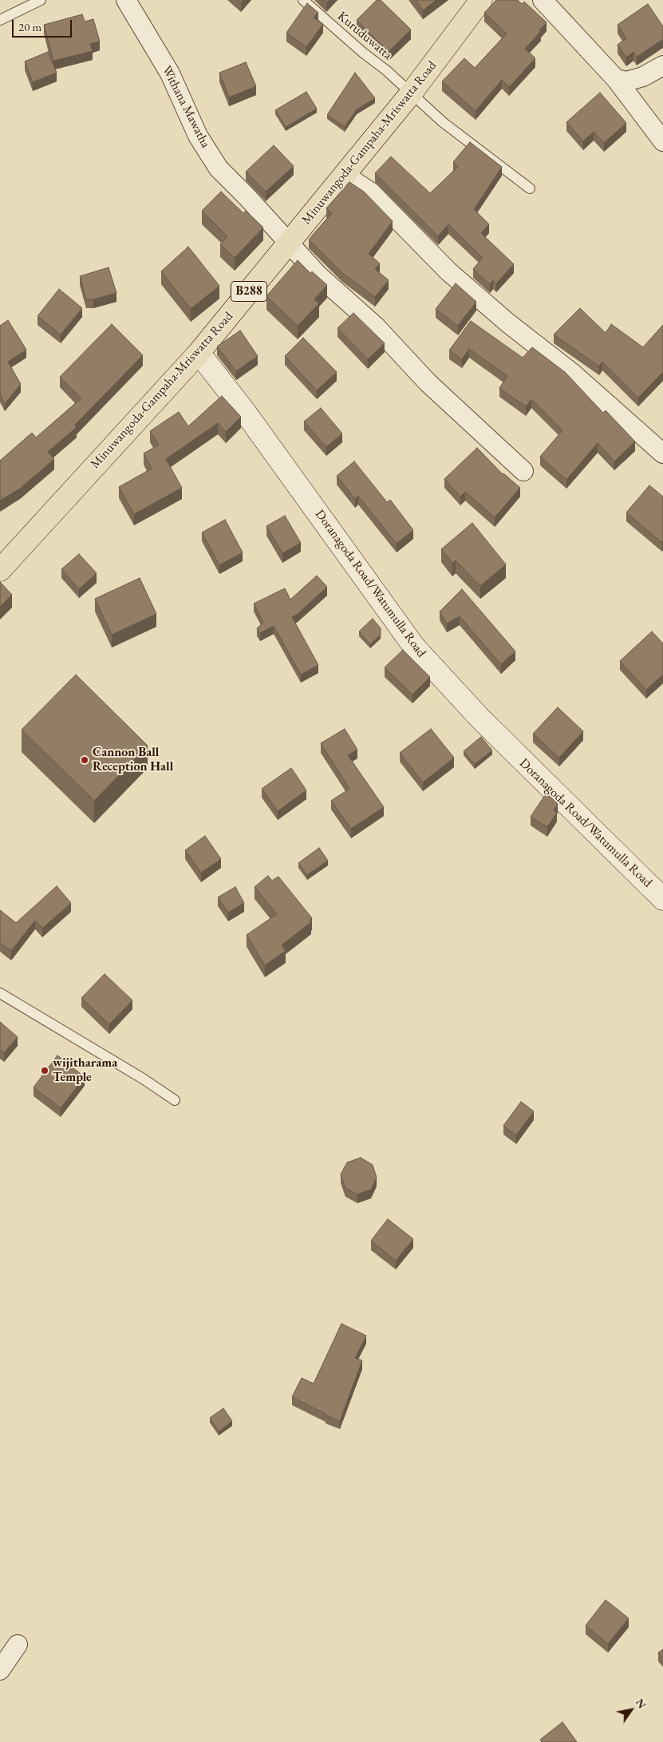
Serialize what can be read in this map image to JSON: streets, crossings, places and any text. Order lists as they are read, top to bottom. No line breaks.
{"streets":{"main road":["Minuwangoda-Gampaha-Mriswatta Road","B288"],"street":["Withana Mawatha","Doranagoda Road/Watumulla Road"],"lane":["Kuruduwatta"]},"crossings":[["Kuruduwatta","Minuwangoda-Gampaha-Mriswatta Road"],["Withana Mawatha","Minuwangoda-Gampaha-Mriswatta Road"],["Minuwangoda-Gampaha-Mriswatta Road","Doranagoda Road/Watumulla Road"]],"places":["Cannon Ball Reception Hall","wijitharama Temple"],"scale_bar":"20 m","north":"top right"}
